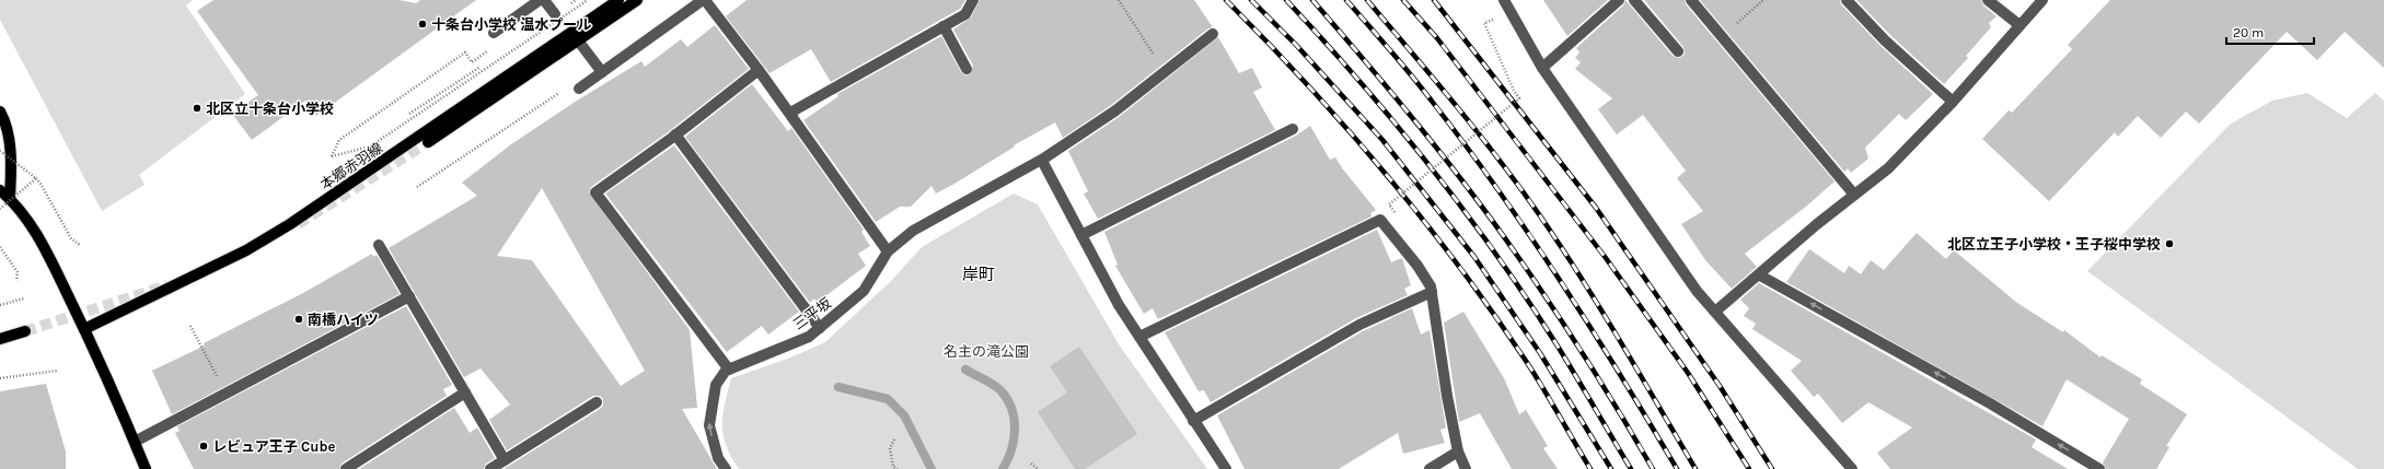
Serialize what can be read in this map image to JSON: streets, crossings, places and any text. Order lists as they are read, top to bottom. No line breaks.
{"streets":{"main road":["本郷赤羽線"],"street":["三平坂"]},"districts":["岸町"],"parks":["名主の滝公園"],"places":["十条台小学校 温水プール","北区立十条台小学校","北区立王子小学校・王子桜中学校","南橋ハイツ","レビュア王子 Cube"],"scale_bar":"20 m"}
